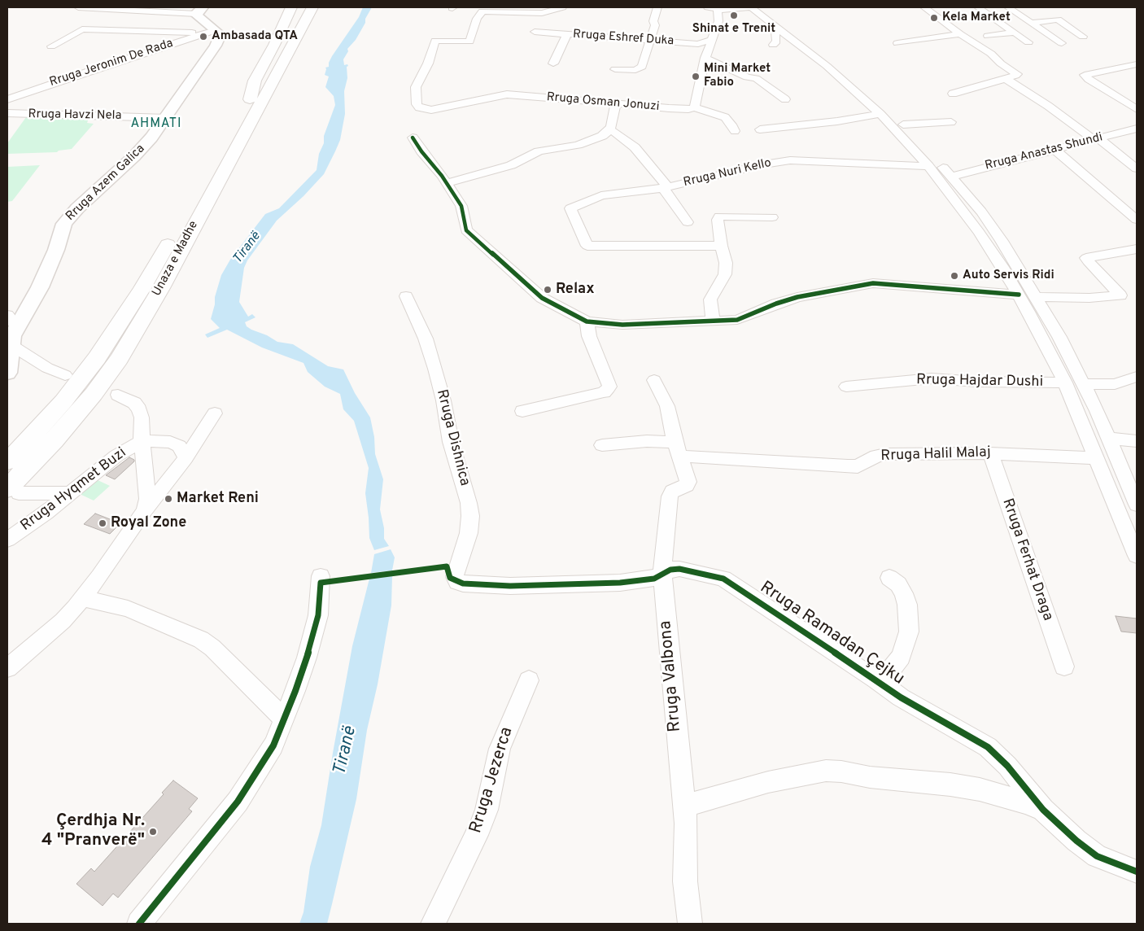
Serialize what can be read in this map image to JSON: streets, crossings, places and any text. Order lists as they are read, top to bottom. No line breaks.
{"streets":{"highway":["Unaza e Madhe"],"main road":["Rruga Azem Galica"],"street":["Rruga Eshref Duka","Rruga Jeronim De Rada","Rruga Osman Jonuzi","Rruga Havzi Nela","Rruga Anastas Shundi","Rruga Nuri Kello","Rruga Hajdar Dushi","Rruga Dishnica","Rruga Halil Malaj","Rruga Hyqmet Buzi","Rruga Ferhat Draga","Rruga Ramadan Çejku","Rruga Valbona","Rruga Jezerca"]},"crossings":[["Rruga Jeronim De Rada","Rruga Azem Galica"],["Rruga Havzi Nela","Rruga Azem Galica"],["Rruga Dishnica","Rruga Ramadan Çejku"],["Rruga Halil Malaj","Rruga Ferhat Draga"],["Rruga Halil Malaj","Rruga Valbona"],["Rruga Ramadan Çejku","Rruga Valbona"]],"districts":["AHMATI"],"water":["Tiranë"],"places":["Shinat e Trenit","Kela Market","Ambasada QTA","Mini Market Fabio","Auto Servis Ridi","Relax","Market Reni","Royal Zone","Çerdhja Nr. 4 \"Pranverë\""]}
